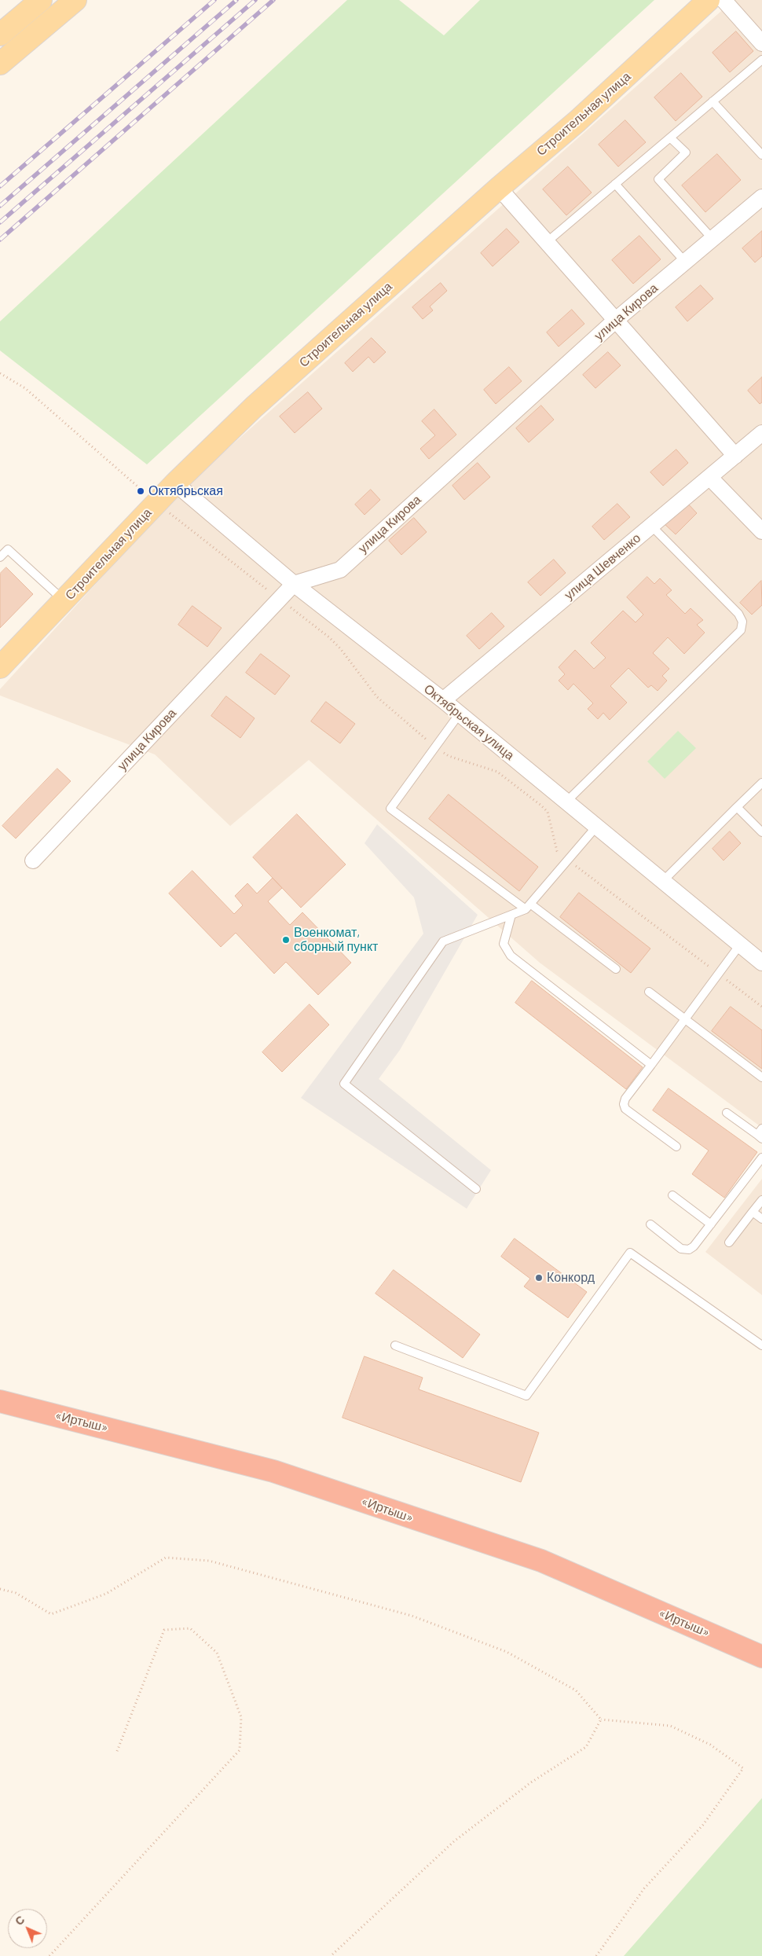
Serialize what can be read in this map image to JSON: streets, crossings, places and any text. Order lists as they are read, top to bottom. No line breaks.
{"streets":{"highway":["«Иртыш»"],"main road":["Строительная улица"],"street":["улица Кирова","улица Шевченко","Октябрьская улица"]},"crossings":[["Строительная улица","Октябрьская улица"],["улица Кирова","Октябрьская улица"],["улица Шевченко","Октябрьская улица"]],"places":["Октябрьская","Военкомат, сборный пункт","Конкорд"],"north":"top left"}
